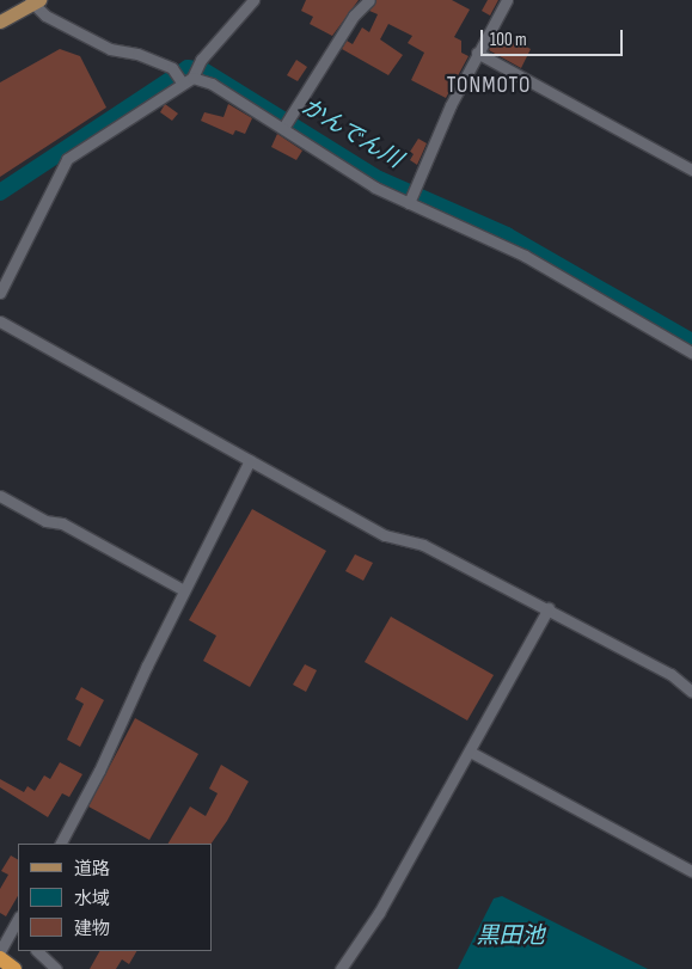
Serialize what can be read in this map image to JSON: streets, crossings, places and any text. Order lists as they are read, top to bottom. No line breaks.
{"districts":["TONMOTO"],"water":["かんでん川","黒田池"],"legend":["道路","水域","建物"],"scale_bar":"100 m"}
